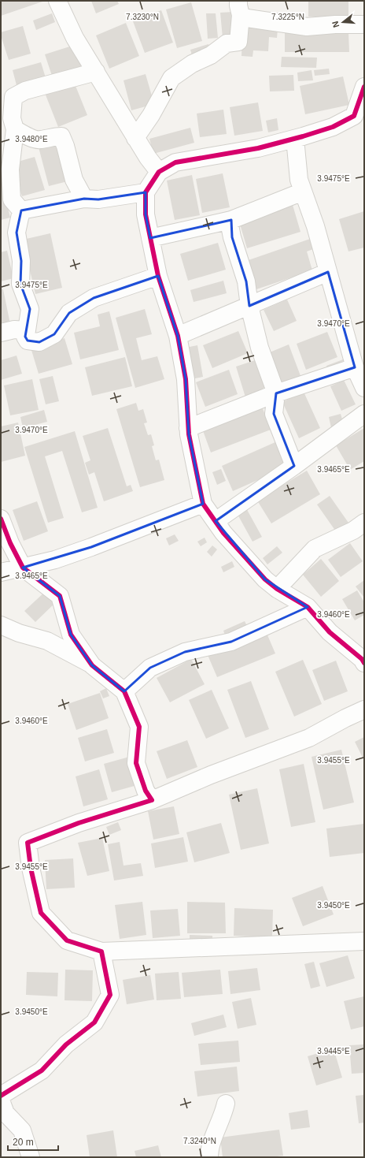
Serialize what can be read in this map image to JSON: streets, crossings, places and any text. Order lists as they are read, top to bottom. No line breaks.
{"scale_bar":"20 m","north":"left","coordinates":["7.3230°N","7.3225°N","3.9480°E","3.9475°E","3.9470°E","3.9465°E","3.9460°E","3.9455°E","3.9450°E","3.9445°E","7.3240°N"]}
